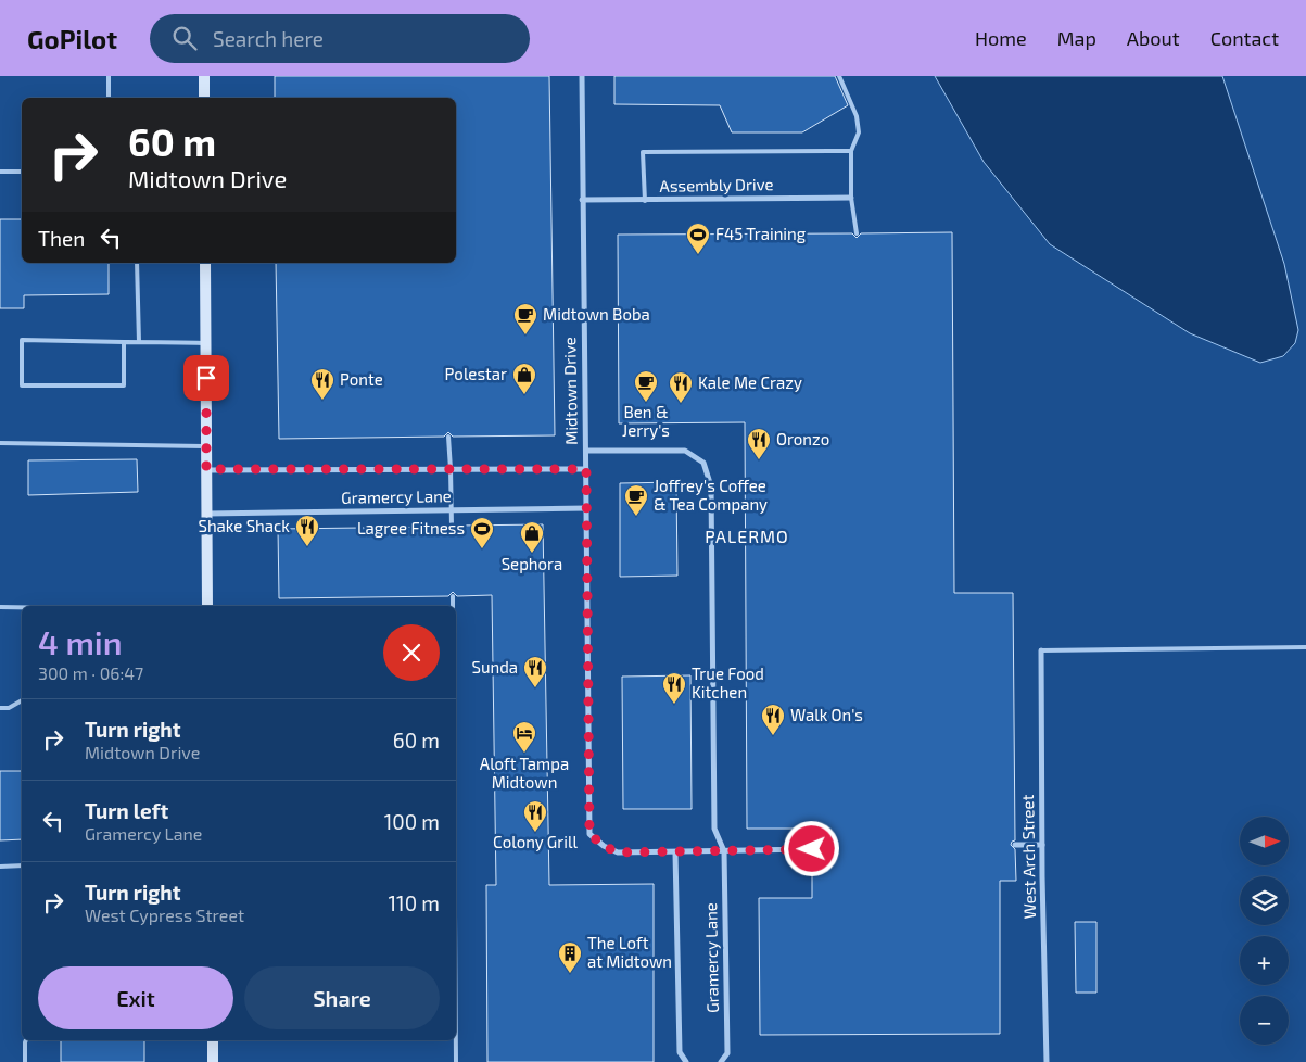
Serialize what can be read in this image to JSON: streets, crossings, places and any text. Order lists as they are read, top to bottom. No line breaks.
{"streets":{"street":["Assembly Drive","Midtown Drive","Gramercy Lane","West Arch Street"]},"crossings":[["Assembly Drive","Midtown Drive"],["Midtown Drive","Gramercy Lane"]],"districts":["PALERMO"],"places":{"sports":["F45 Training","Lagree Fitness"],"cafe":["Midtown Boba","Ben & Jerry's","Joffrey's Coffee & Tea Company"],"shop":["Polestar","Sephora"],"restaurant":["Ponte","Kale Me Crazy","Oronzo","Shake Shack","Sunda","True Food Kitchen","Walk On's","Colony Grill"],"hotel":["Aloft Tampa Midtown"],"building":["The Loft at Midtown"]},"north":"right","page":{"header":"GoPilot","search":"Search here","nav":["Home","Map","About","Contact"],"turn":["60 m","Midtown Drive"],"then":"Then","heading":["4 min","300 m · 06:47"],"list":[{"name":"Turn right","note":"Midtown Drive","value":"60 m"},{"name":"Turn left","note":"Gramercy Lane","value":"100 m"},{"name":"Turn right","note":"West Cypress Street","value":"110 m"}],"map_buttons":["+","−"],"buttons":["Exit","Share"]}}
